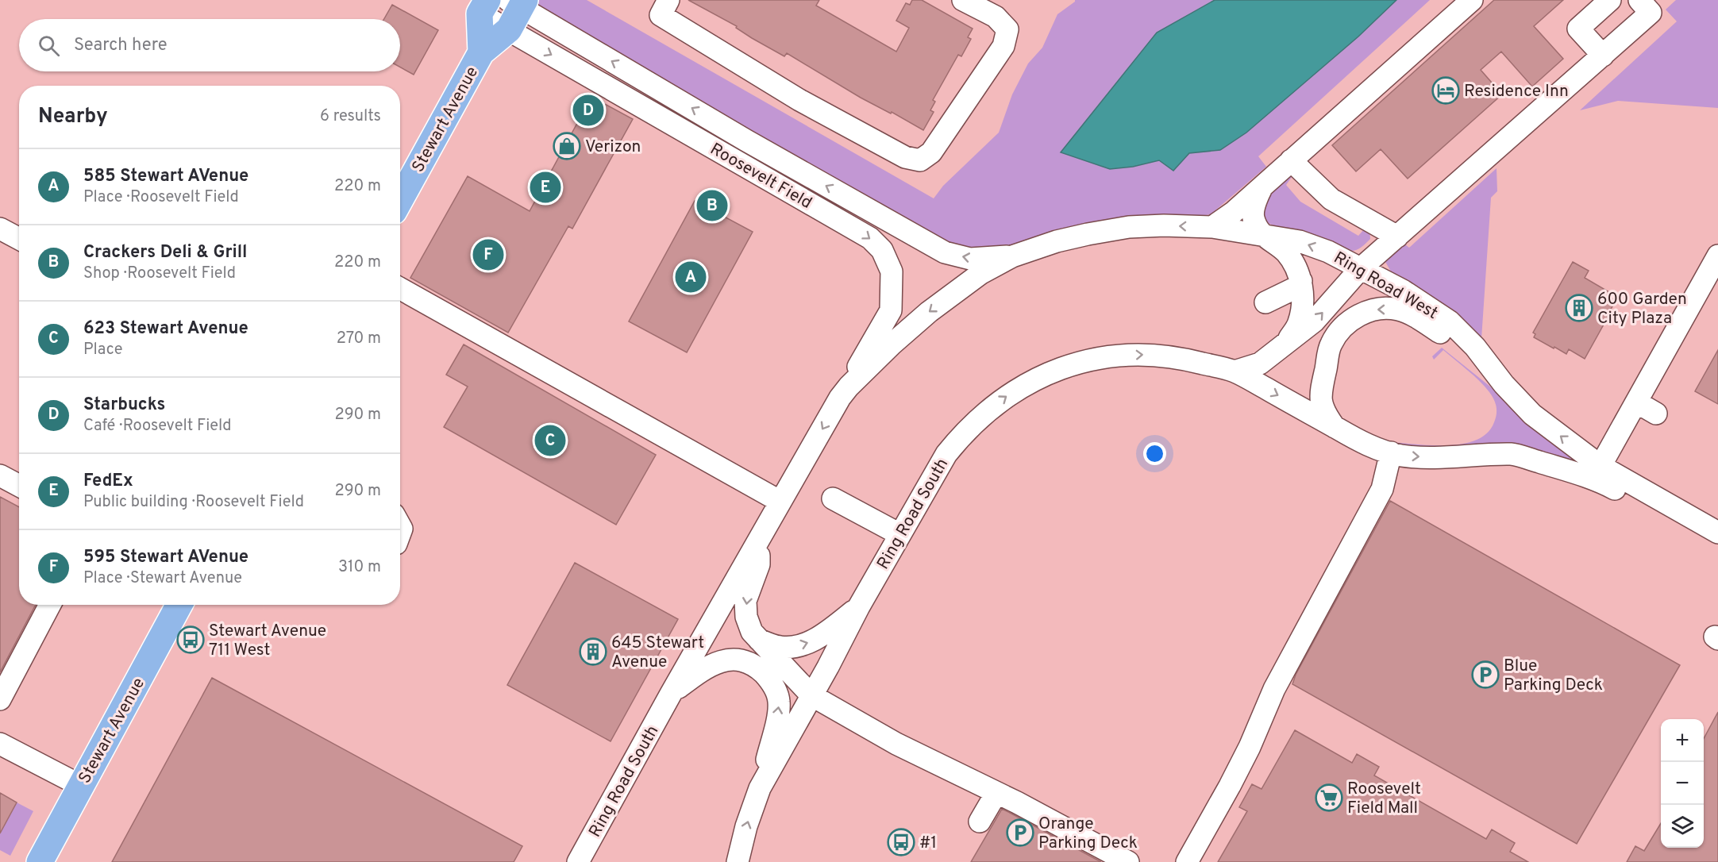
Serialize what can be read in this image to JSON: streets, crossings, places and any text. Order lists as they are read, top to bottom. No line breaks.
{"streets":{"main road":["Stewart Avenue"],"street":["Roosevelt Field","Ring Road West","Ring Road South"]},"crossings":[["Stewart Avenue","Roosevelt Field"],["Roosevelt Field","Ring Road West"],["Roosevelt Field","Ring Road South"],["Ring Road West","Ring Road South"]],"places":{"hotel":["Residence Inn"],"shop":["Verizon"],"building":["600 Garden City Plaza","645 Stewart Avenue"],"bus stop":["Stewart Avenue 711 West","#1"],"parking":["Blue Parking Deck","Orange Parking Deck"],"supermarket":["Roosevelt Field Mall"]},"page":{"search":"Search here","heading":["Nearby","6 results"],"pins":["D","E","B","F","A","C"],"list":[{"mark":"A","name":"585 Stewart AVenue","note":"Place · Roosevelt Field","value":"220 m"},{"mark":"B","name":"Crackers Deli & Grill","note":"Shop · Roosevelt Field","value":"220 m"},{"mark":"C","name":"623 Stewart Avenue","note":"Place","value":"270 m"},{"mark":"D","name":"Starbucks","note":"Café · Roosevelt Field","value":"290 m"},{"mark":"E","name":"FedEx","note":"Public building · Roosevelt Field","value":"290 m"},{"mark":"F","name":"595 Stewart AVenue","note":"Place · Stewart Avenue","value":"310 m"}],"map_buttons":["+","−"]}}
